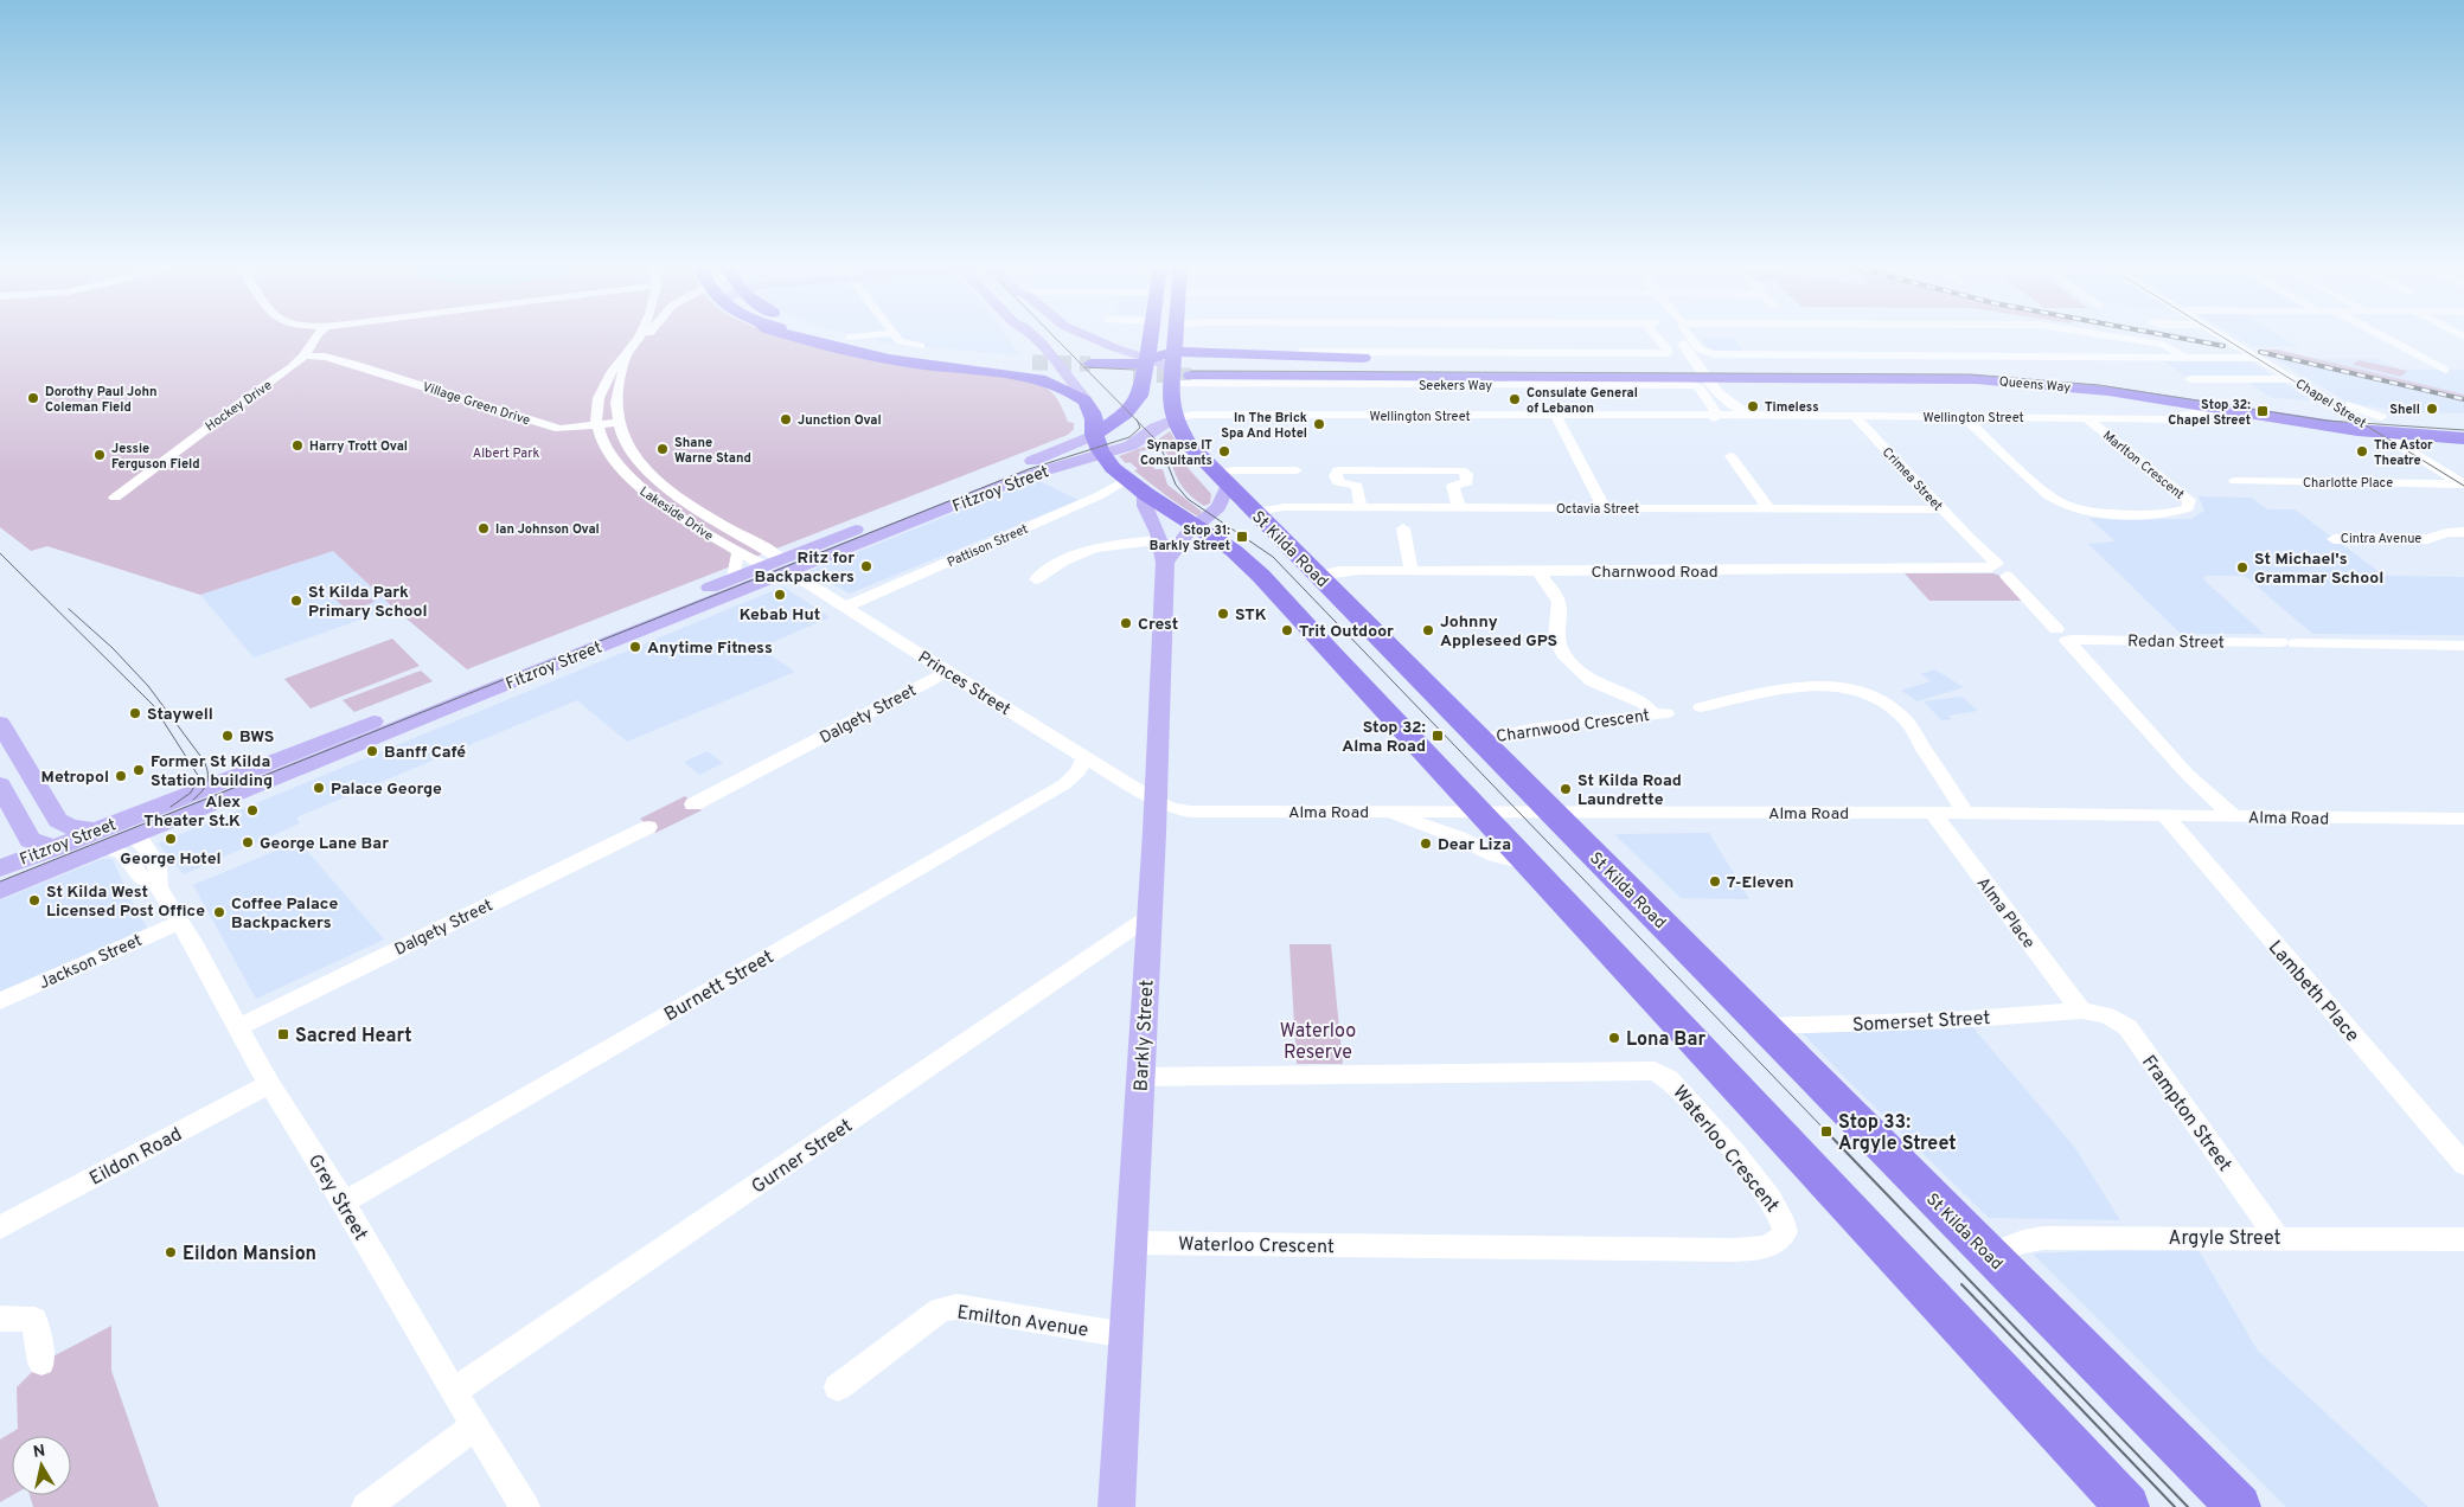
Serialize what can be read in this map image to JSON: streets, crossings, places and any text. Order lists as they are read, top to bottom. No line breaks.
{"streets":{"highway":["Queens Way","St Kilda Road"],"main road":["Fitzroy Street","Barkly Street"],"street":["Seekers Way","Village Green Drive","Chapel Street","Hockey Drive","Wellington Street","Marlton Crescent","Crimea Street","Charlotte Place","Octavia Street","Lakeside Drive","Cintra Avenue","Pattison Street","Charnwood Road","Redan Street","Princes Street","Dalgety Street","Charnwood Crescent","Alma Road","Alma Place","Jackson Street","Burnett Street","Lambeth Place","Somerset Street","Frampton Street","Waterloo Crescent","Eildon Road","Gurner Street","Grey Street","Argyle Street","Emilton Avenue"]},"crossings":[["Queens Way","Chapel Street"],["Queens Way","Wellington Street"],["Seekers Way","Wellington Street"],["Seekers Way","St Kilda Road"],["Village Green Drive","Hockey Drive"],["Village Green Drive","Lakeside Drive"],["Chapel Street","Charlotte Place"],["Wellington Street","Marlton Crescent"],["Wellington Street","Crimea Street"],["Wellington Street","Fitzroy Street"],["Wellington Street","St Kilda Road"],["Crimea Street","Octavia Street"],["Crimea Street","Charnwood Road"],["Crimea Street","Redan Street"],["Crimea Street","Alma Road"],["Fitzroy Street","Lakeside Drive"],["Fitzroy Street","St Kilda Road"],["Fitzroy Street","Princes Street"],["Fitzroy Street","Grey Street"],["Octavia Street","St Kilda Road"],["Lakeside Drive","Princes Street"],["Pattison Street","Princes Street"],["St Kilda Road","Charnwood Road"],["St Kilda Road","Charnwood Crescent"],["St Kilda Road","Alma Road"],["St Kilda Road","Somerset Street"],["St Kilda Road","Argyle Street"],["Charnwood Road","Charnwood Crescent"],["Princes Street","Dalgety Street"],["Princes Street","Alma Road"],["Princes Street","Burnett Street"],["Princes Street","Barkly Street"],["Dalgety Street","Grey Street"],["Alma Road","Alma Place"],["Alma Road","Lambeth Place"],["Alma Road","Barkly Street"],["Alma Place","Somerset Street"],["Alma Place","Frampton Street"],["Jackson Street","Grey Street"],["Burnett Street","Grey Street"],["Somerset Street","Frampton Street"],["Barkly Street","Waterloo Crescent"],["Barkly Street","Gurner Street"],["Barkly Street","Emilton Avenue"],["Frampton Street","Argyle Street"],["Eildon Road","Grey Street"],["Gurner Street","Grey Street"]],"parks":["Albert Park","Waterloo Reserve"],"places":{"other":["Dorothy Paul John Coleman Field","Consulate General of Lebanon","Timeless","Shell","Junction Oval","In The Brick Spa And Hotel","Harry Trott Oval","Shane Warne Stand","Synapse IT Consultants","The Astor Theatre","Jessie Ferguson Field","Ian Johnson Oval","Ritz for Backpackers","St Michael's Grammar School","Kebab Hut","St Kilda Park Primary School","STK","Crest","Trit Outdoor","Johnny Appleseed GPS","Anytime Fitness","Staywell","BWS","Banff Café","Former St Kilda Station building","Metropol","Palace George","St Kilda Road Laundrette","Alex Theater St.K","George Hotel","George Lane Bar","Dear Liza","7-Eleven","St Kilda West Licensed Post Office","Coffee Palace Backpackers","Lona Bar","Eildon Mansion"],"transit":["Stop 32: Chapel Street","Stop 31: Barkly Street","Stop 32: Alma Road","Sacred Heart","Stop 33: Argyle Street"]},"north":"top"}
